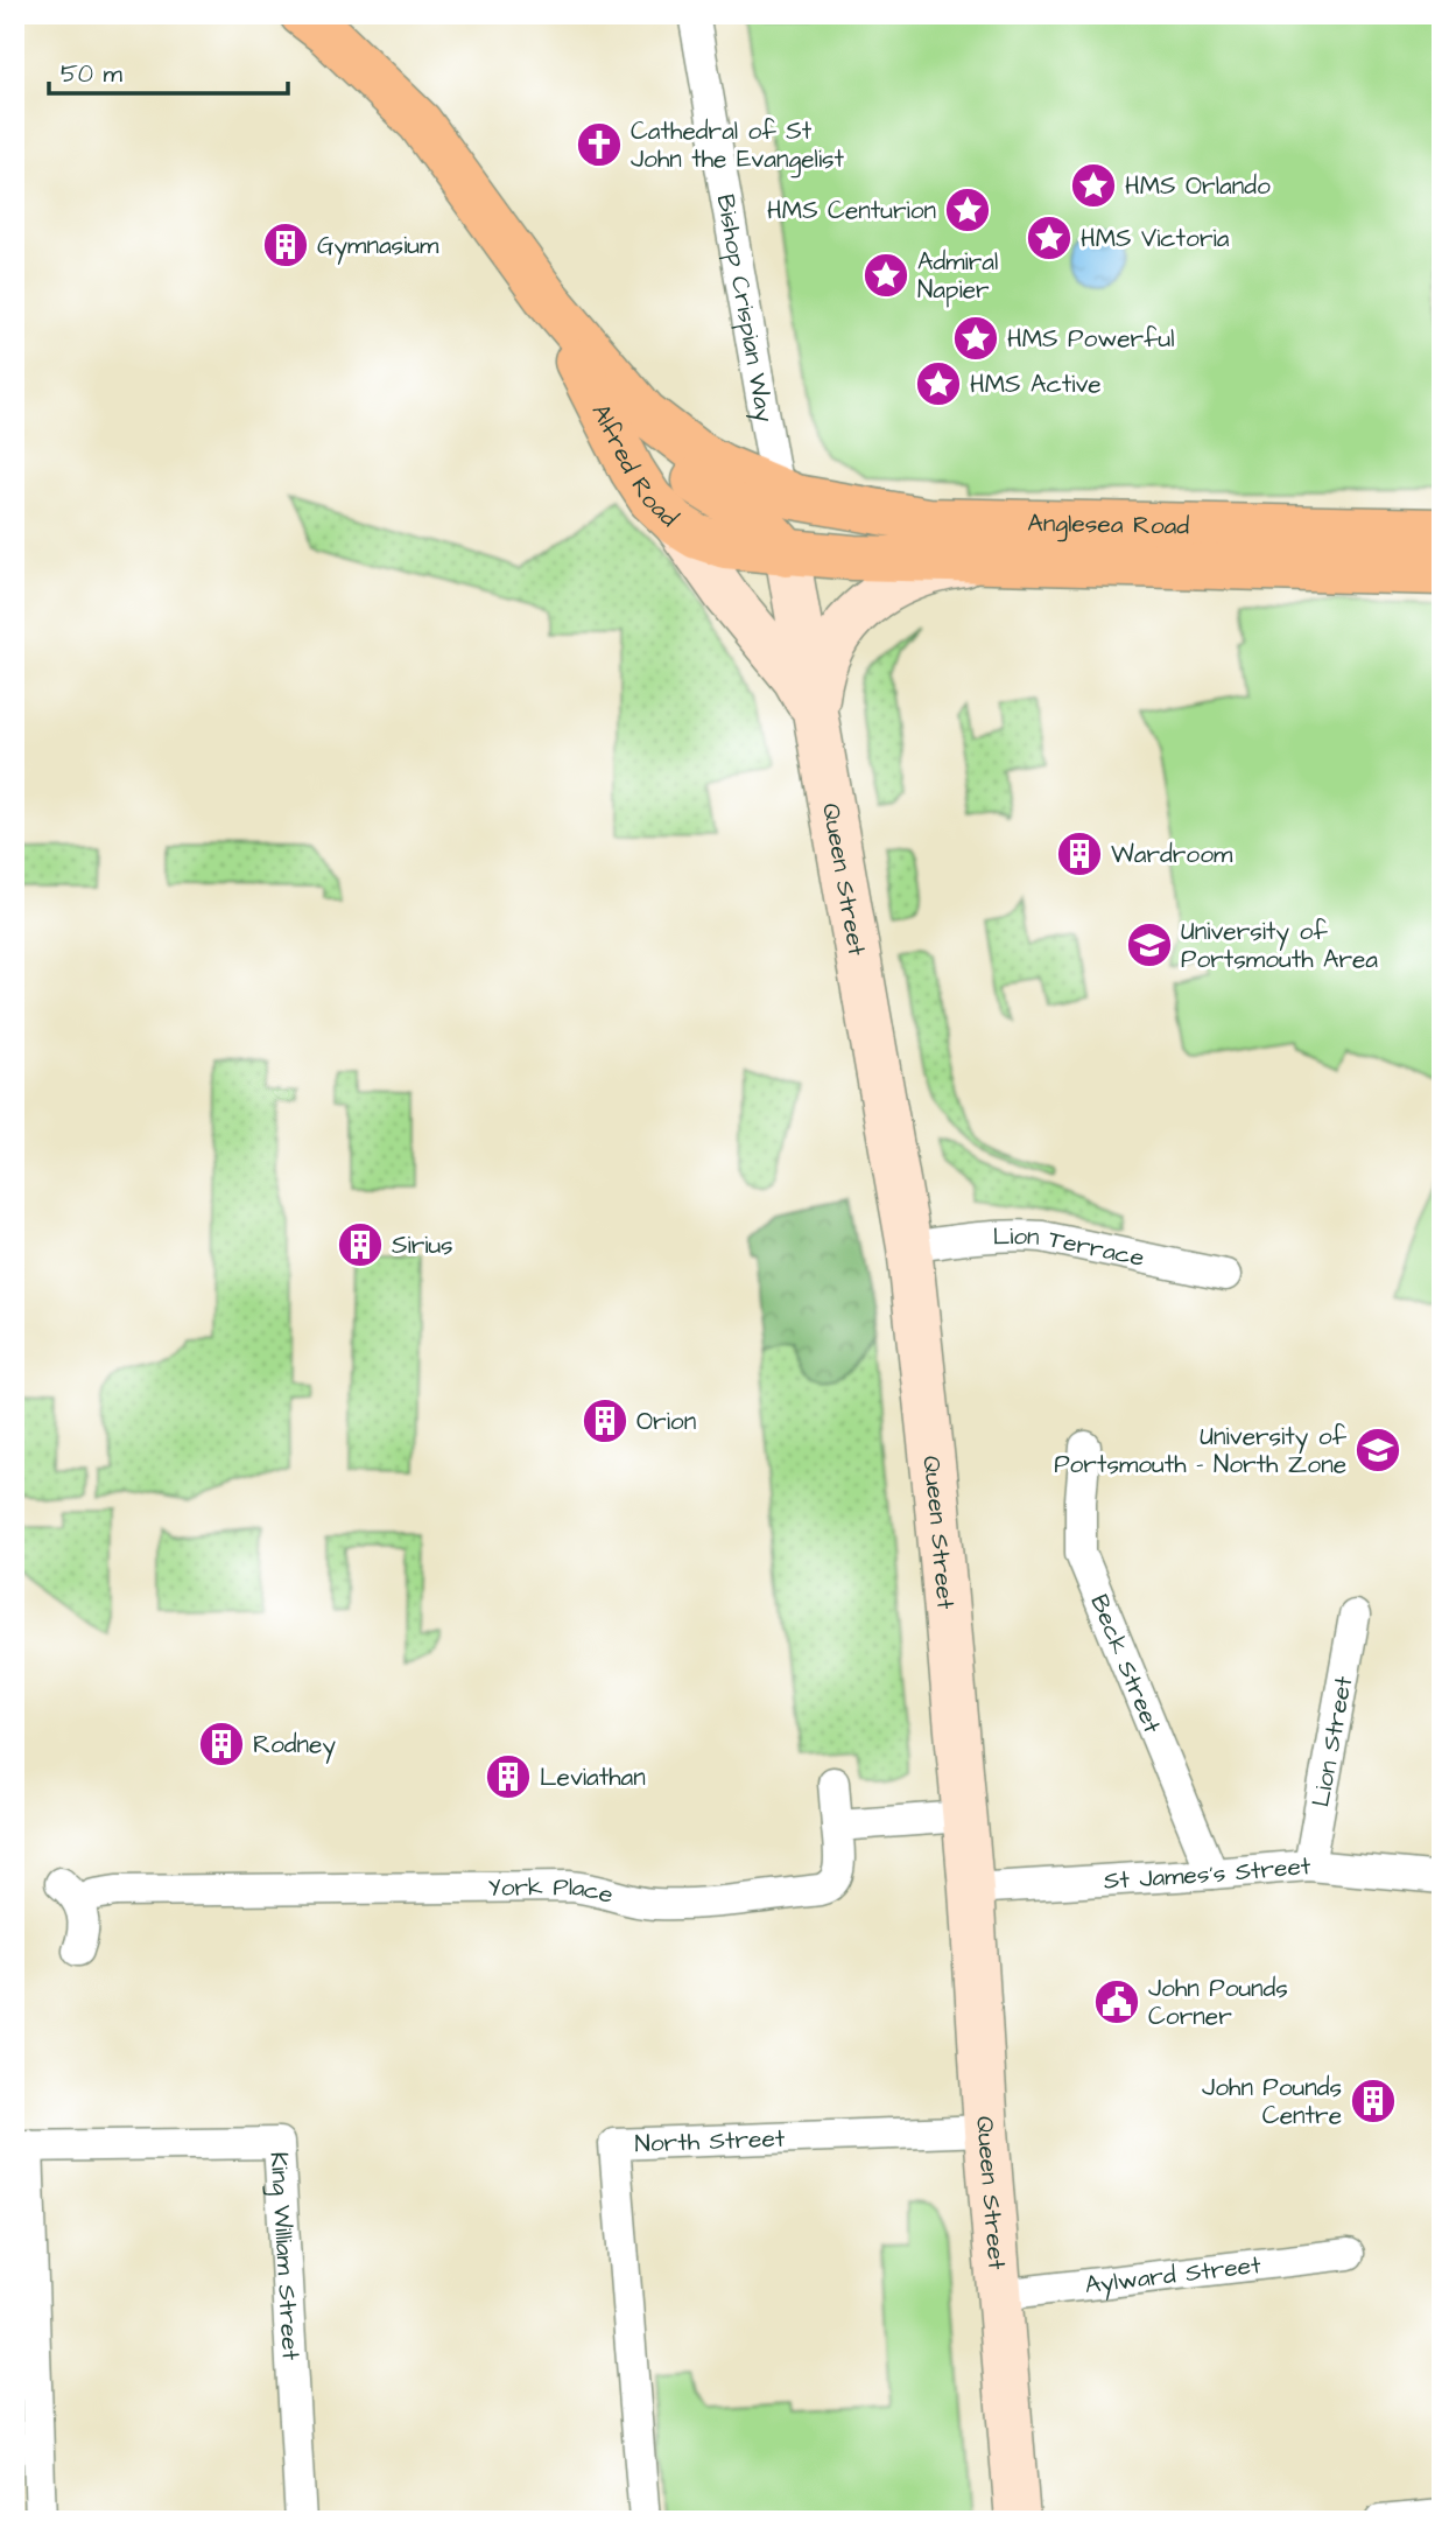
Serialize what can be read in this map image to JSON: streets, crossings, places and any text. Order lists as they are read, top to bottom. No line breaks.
{"streets":{"main road":["Alfred Road","Anglesea Road"],"street":["Bishop Crispian Way","Queen Street","Lion Terrace","Beck Street","Lion Street","St James's Street","York Place","North Street","King William Street","Aylward Street"]},"crossings":[["Bishop Crispian Way","Alfred Road"],["Bishop Crispian Way","Anglesea Road"],["Bishop Crispian Way","Queen Street"],["Alfred Road","Anglesea Road"],["Alfred Road","Queen Street"],["Anglesea Road","Queen Street"],["Queen Street","Lion Terrace"],["Queen Street","St James's Street"],["Queen Street","North Street"],["Queen Street","Aylward Street"],["Beck Street","St James's Street"],["Lion Street","St James's Street"]],"places":{"church":["Cathedral of St John the Evangelist"],"place":["HMS Orlando","HMS Centurion","HMS Victoria","Admiral Napier","HMS Powerful","HMS Active"],"building":["Gymnasium","Wardroom","Sirius","Orion","Rodney","Leviathan","John Pounds Centre"],"school or university":["University of Portsmouth Area","University of Portsmouth - North Zone"],"public building":["John Pounds Corner"]},"scale_bar":"50 m"}
